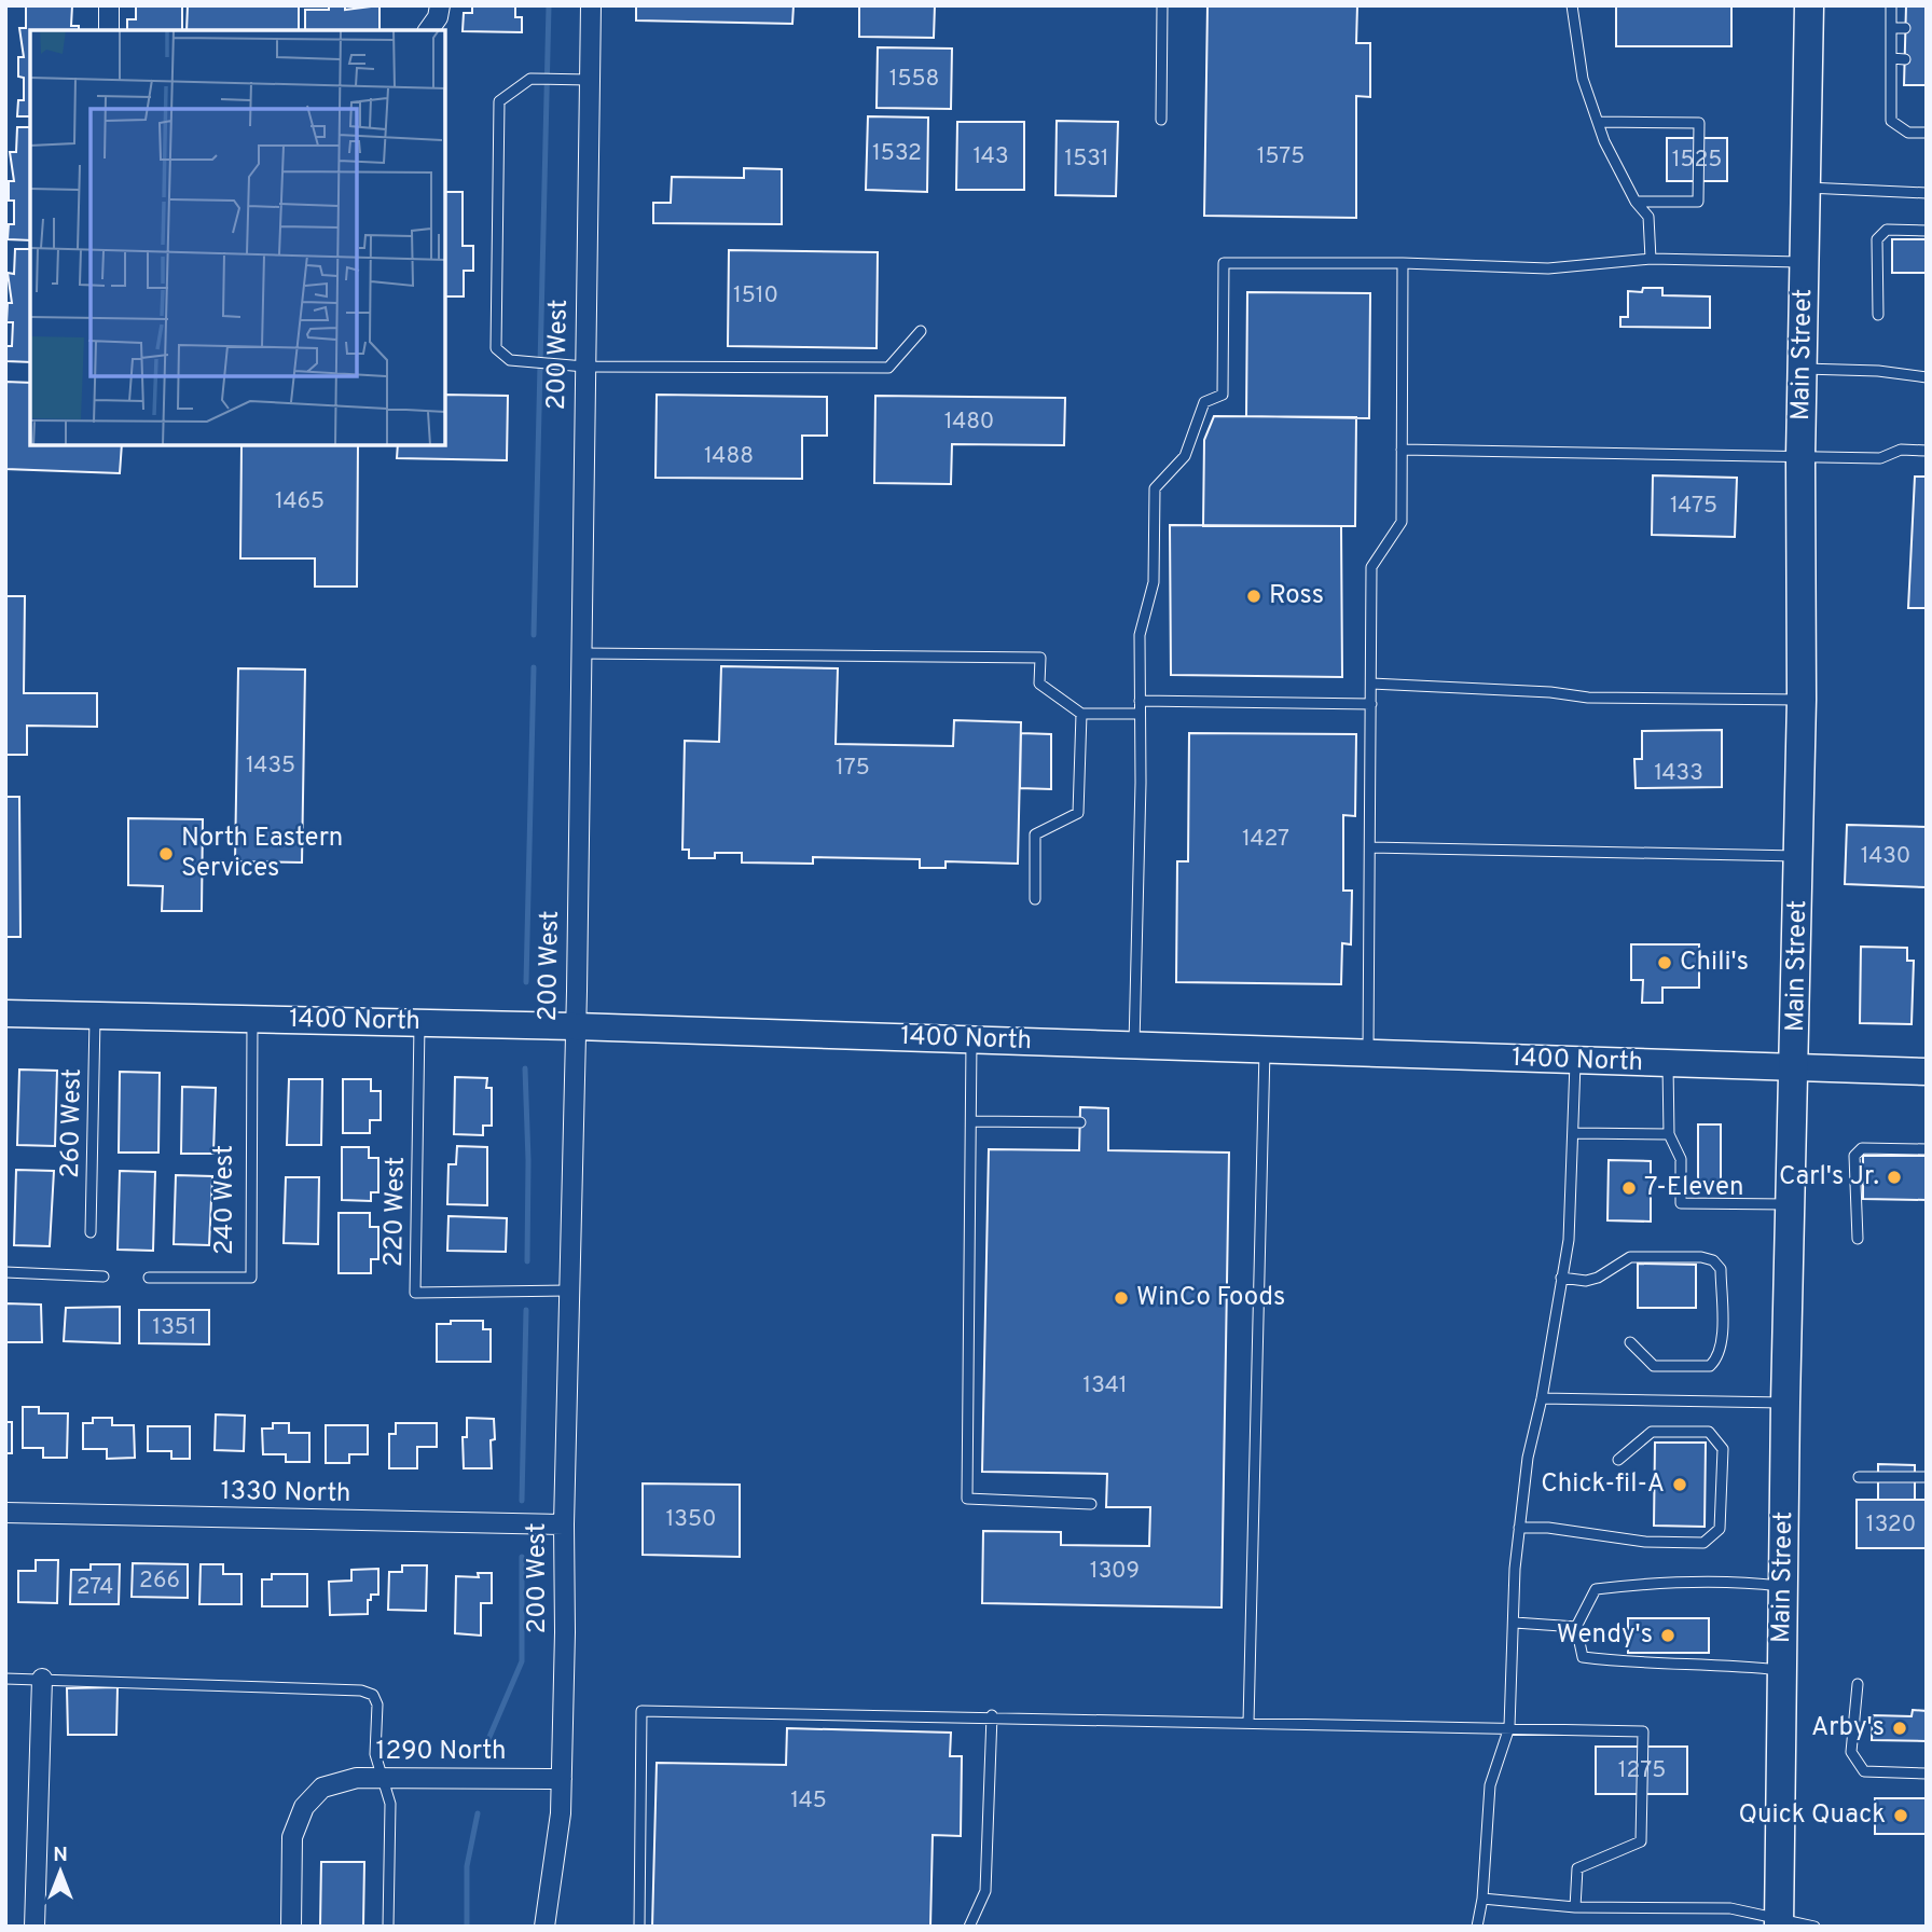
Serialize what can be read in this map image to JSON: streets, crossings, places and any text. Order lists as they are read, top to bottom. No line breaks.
{"streets":{"main road":["Main Street","1400 North"],"street":["200 West","1330 North","1290 North"],"lane":["260 West","240 West","220 West"]},"crossings":[["200 West","1400 North"],["200 West","220 West"],["200 West","1330 North"],["200 West","1290 North"],["Main Street","1400 North"],["1400 North","260 West"],["1400 North","240 West"],["1400 North","220 West"]],"places":["Ross","North Eastern Services","Chili's","Carl's Jr.","7-Eleven","WinCo Foods","Chick-fil-A","Wendy's","Arby's","Quick Quack"],"house_numbers":["1558","1532","143","1575","1531","1525","1510","1480","1488","1465","1475","1435","175","1433","1427","1430","1351","1341","1350","1320","1309","266","274","1275","145"],"north":"top"}
